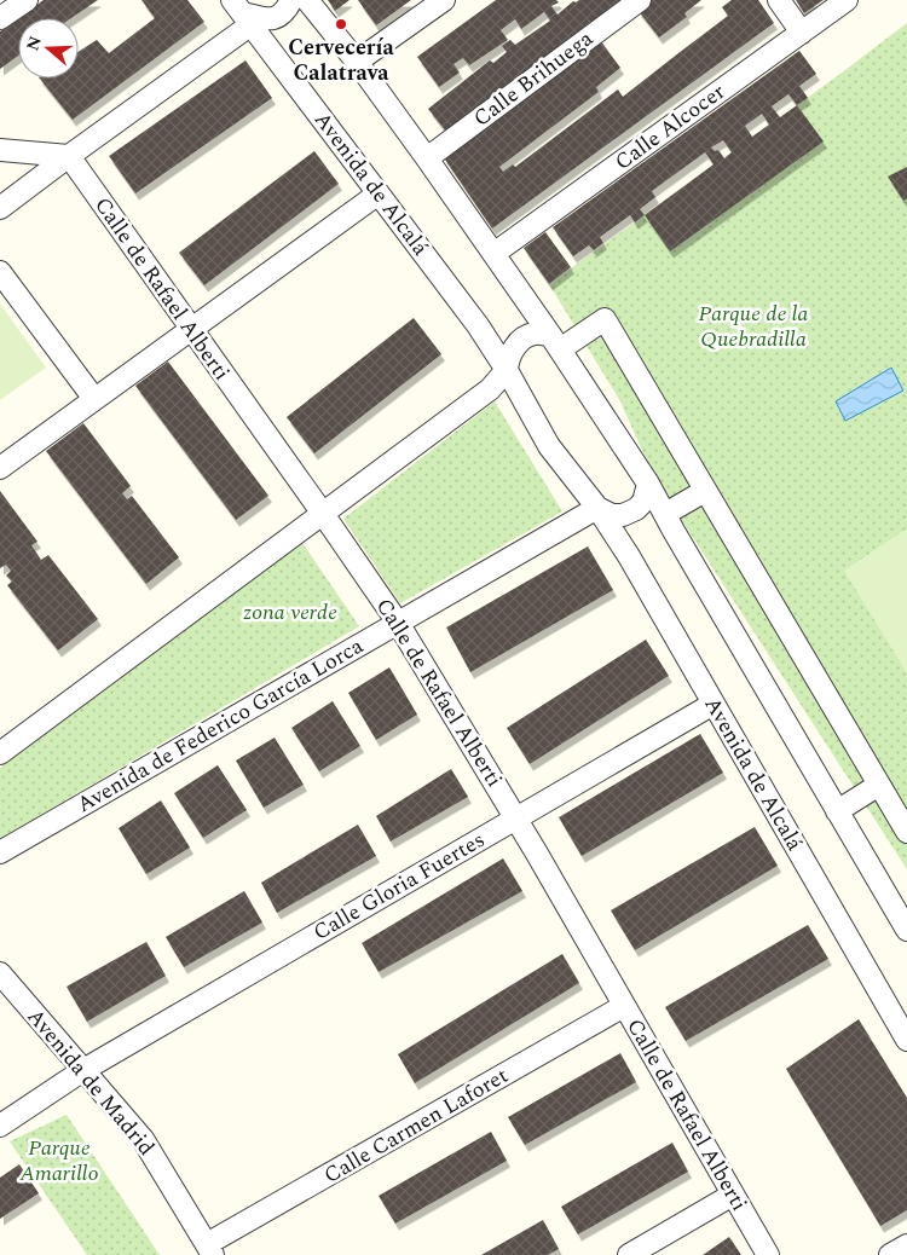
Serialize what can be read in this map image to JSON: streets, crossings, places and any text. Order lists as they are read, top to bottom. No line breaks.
{"streets":{"street":["Calle Brihuega","Calle Alcocer","Avenida de Alcalá","Calle de Rafael Alberti","Avenida de Federico García Lorca","Calle Gloria Fuertes","Avenida de Madrid","Calle Carmen Laforet"]},"crossings":[["Avenida de Alcalá","Avenida de Federico García Lorca"],["Avenida de Alcalá","Calle Gloria Fuertes"],["Calle de Rafael Alberti","Avenida de Federico García Lorca"],["Calle de Rafael Alberti","Calle Gloria Fuertes"],["Calle de Rafael Alberti","Calle Carmen Laforet"],["Calle Gloria Fuertes","Avenida de Madrid"],["Avenida de Madrid","Calle Carmen Laforet"]],"parks":["Parque de la Quebradilla","zona verde","Parque Amarillo"],"places":["Cervecería Calatrava"],"north":"left"}
